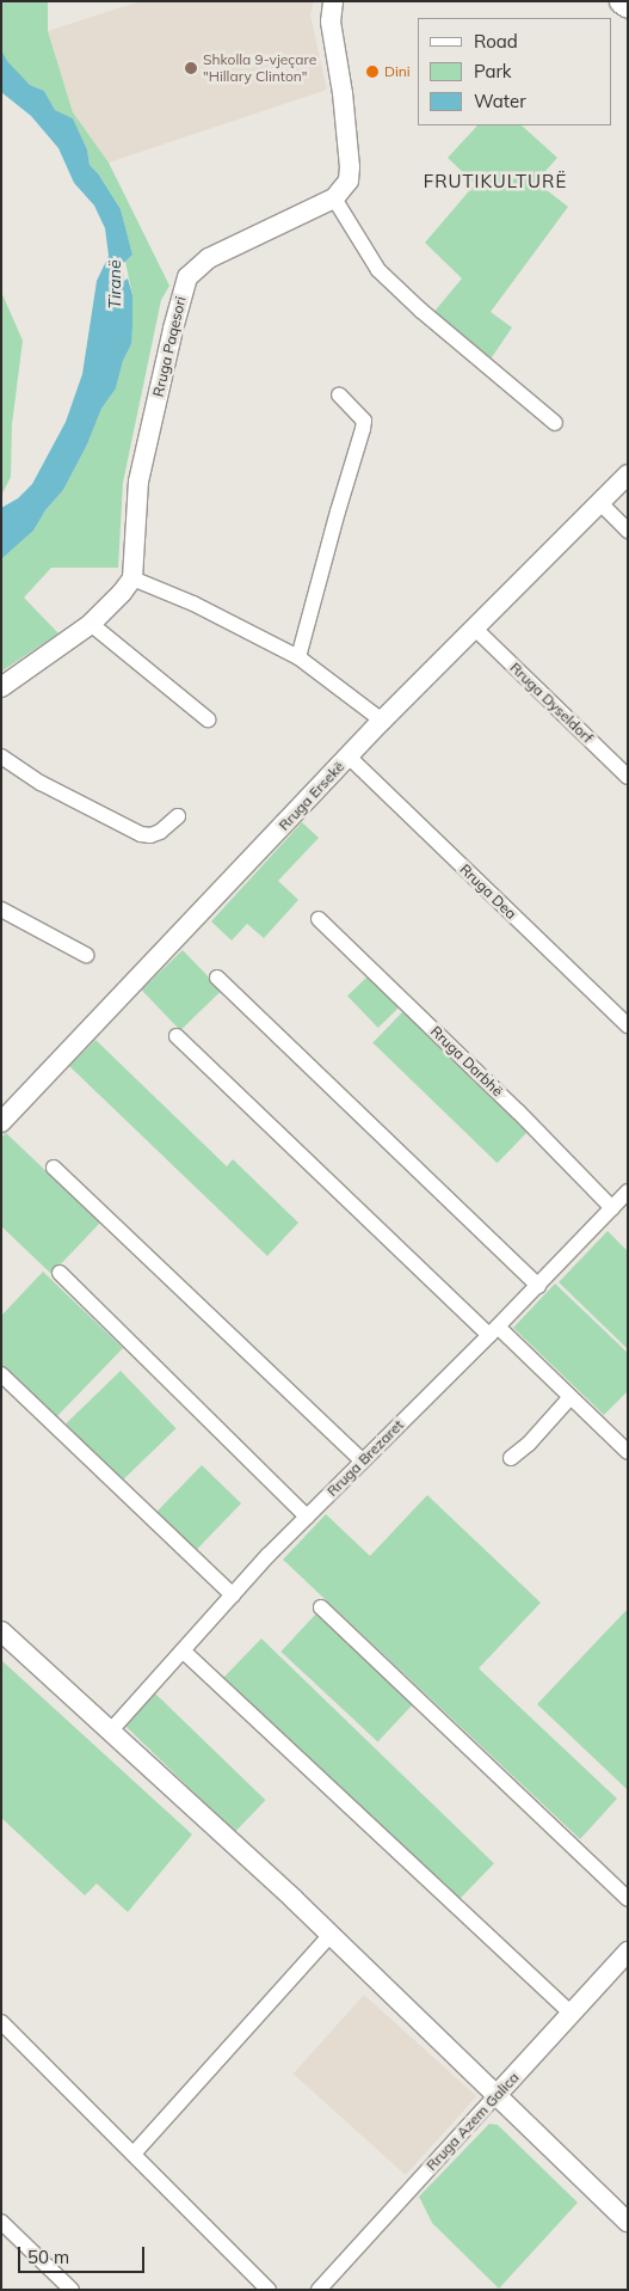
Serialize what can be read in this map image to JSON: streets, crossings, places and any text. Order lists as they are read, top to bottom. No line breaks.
{"streets":{"street":["Rruga Paqesori","Rruga Dyseldorf","Rruga Ersekë","Rruga Dea","Rruga Darbhë","Rruga Brezaret","Rruga Azem Galica"]},"crossings":[["Rruga Dyseldorf","Rruga Ersekë"],["Rruga Ersekë","Rruga Dea"],["Rruga Darbhë","Rruga Brezaret"]],"districts":["FRUTIKULTURË"],"water":["Tiranë"],"places":["Shkolla 9-vjeçare \"Hillary Clinton\"","Dini"],"legend":["Road","Park","Water"],"scale_bar":"50 m"}
